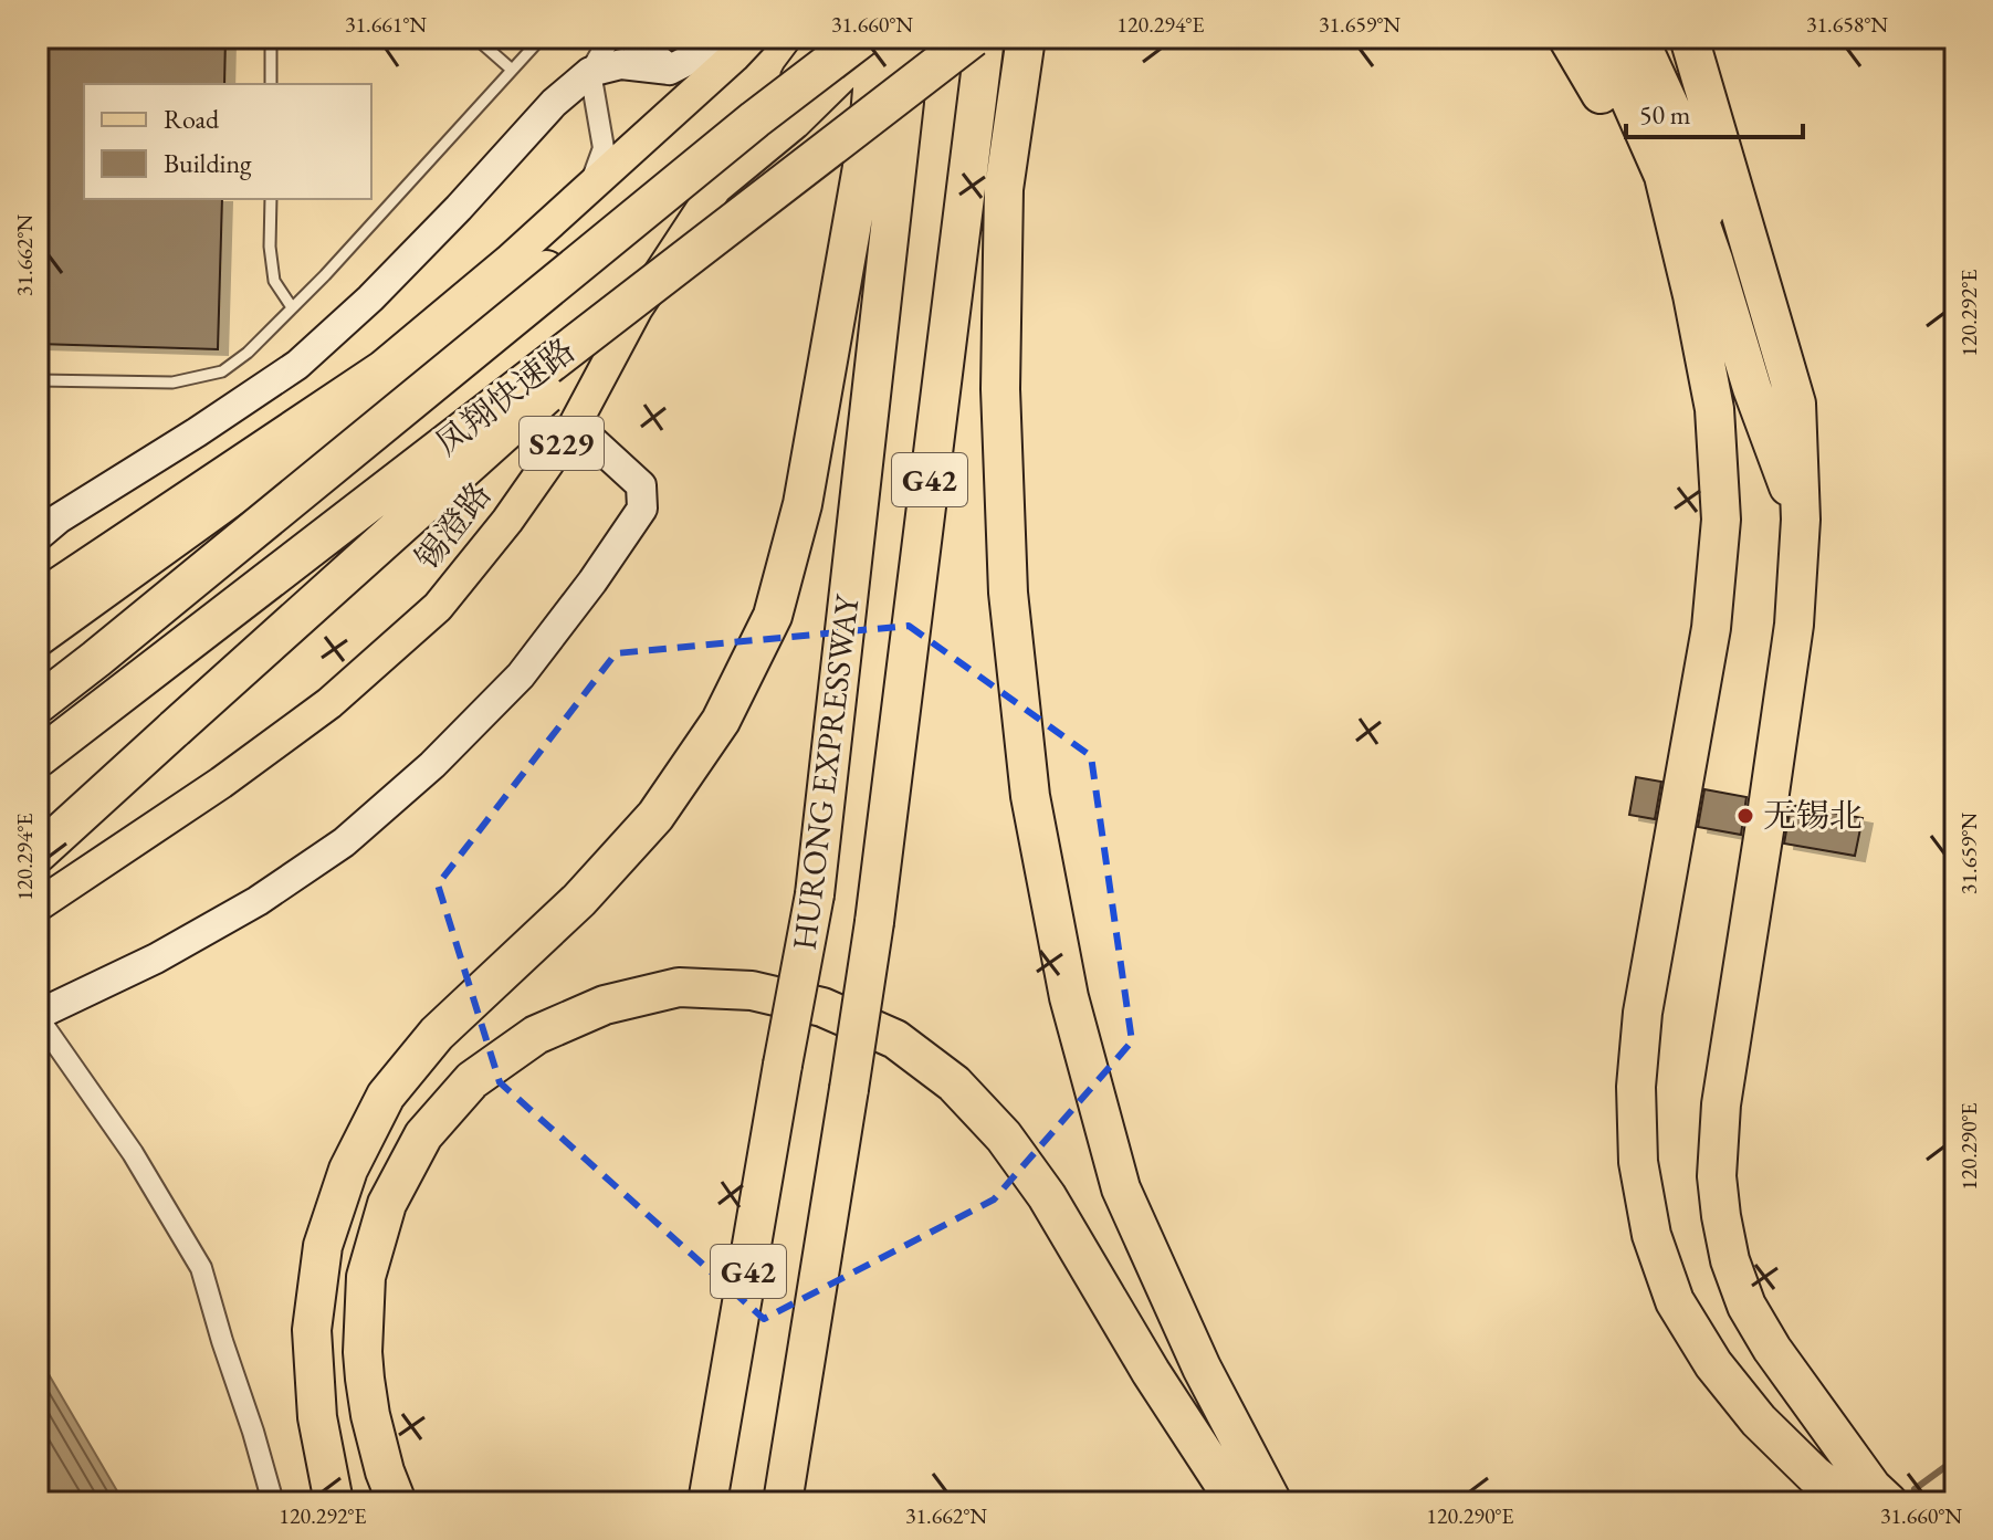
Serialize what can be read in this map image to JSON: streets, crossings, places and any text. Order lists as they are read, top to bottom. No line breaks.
{"streets":{"highway":["凤翔快速路","G42","HURONG EXPRESSWAY"],"main road":["S229","锡澄路"]},"places":["无锡北"],"legend":["Road","Building"],"scale_bar":"50 m","coordinates":["31.661°N","31.660°N","120.294°E","31.659°N","31.658°N","31.662°N","120.292°E","120.290°E"]}
